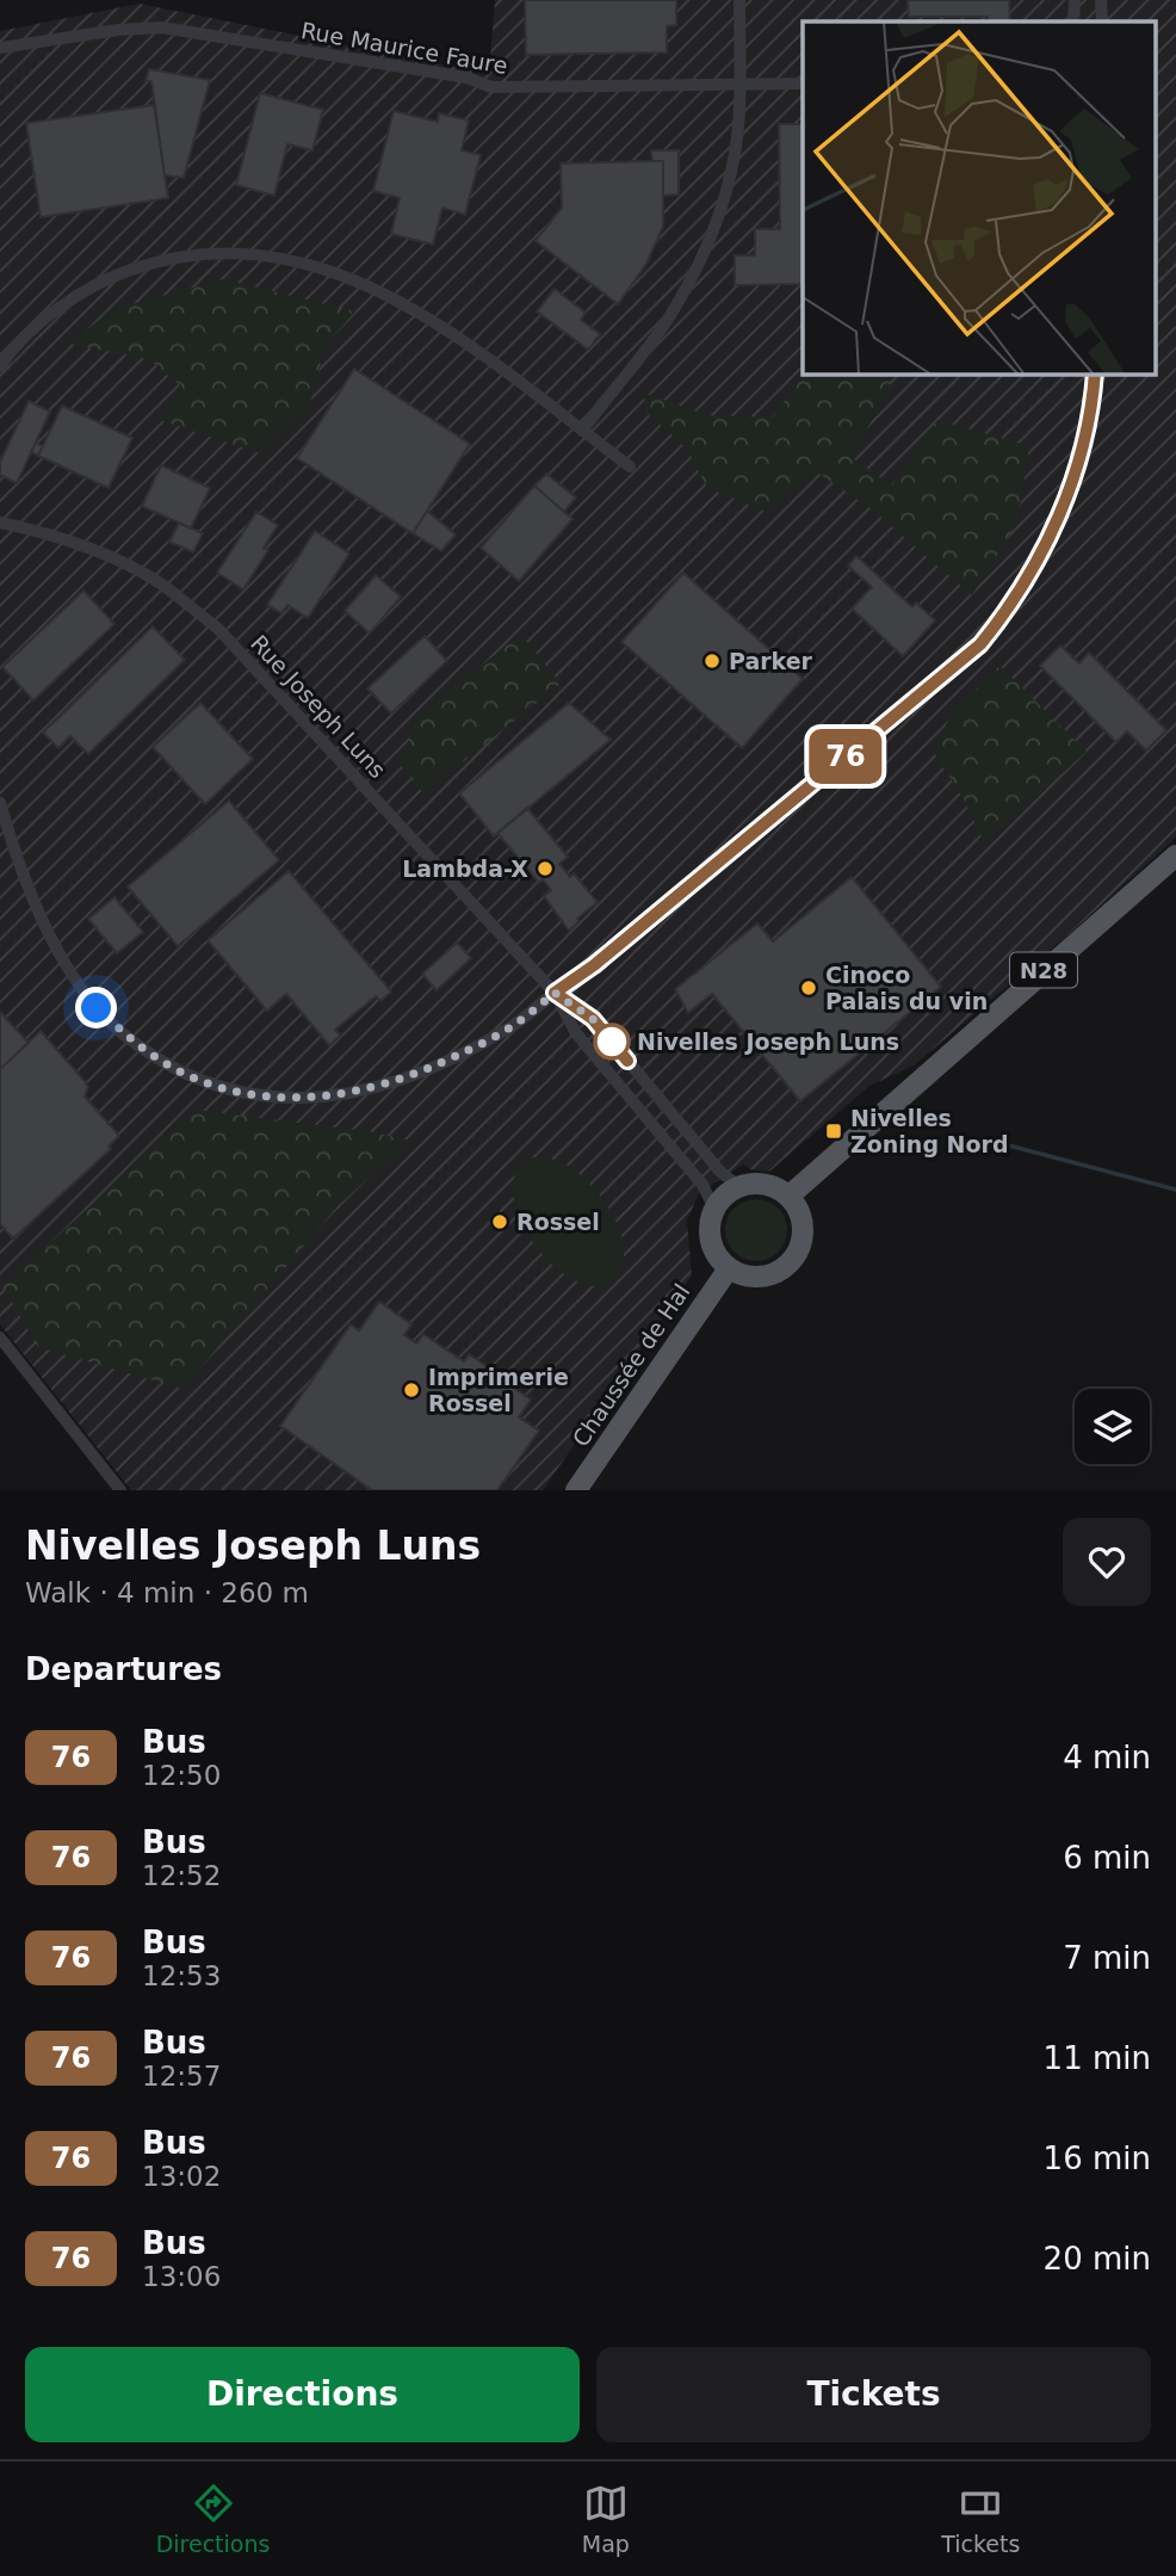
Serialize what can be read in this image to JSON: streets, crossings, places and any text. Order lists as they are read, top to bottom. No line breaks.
{"streets":{"main road":["N28","Chaussée de Hal"],"street":["Rue Maurice Faure","Rue Joseph Luns"]},"crossings":[["Rue Joseph Luns","N28"],["Rue Joseph Luns","Chaussée de Hal"],["N28","Chaussée de Hal"]],"places":{"other":["Parker","Lambda-X","Cinoco Palais du vin","Nivelles Joseph Luns","Rossel","Imprimerie Rossel"],"transit":["Nivelles Zoning Nord"]},"lines":["bus line 76"],"page":{"on_map":"76","heading":[["Nivelles Joseph Luns","Walk · 4 min · 260 m"],"Departures"],"list":[{"mark":"76","name":"Bus","note":"12:50","value":"4 min"},{"mark":"76","name":"Bus","note":"12:52","value":"6 min"},{"mark":"76","name":"Bus","note":"12:53","value":"7 min"},{"mark":"76","name":"Bus","note":"12:57","value":"11 min"},{"mark":"76","name":"Bus","note":"13:02","value":"16 min"},{"mark":"76","name":"Bus","note":"13:06","value":"20 min"}],"buttons":["Directions","Tickets"],"tabs":["Directions","Map","Tickets"]}}
